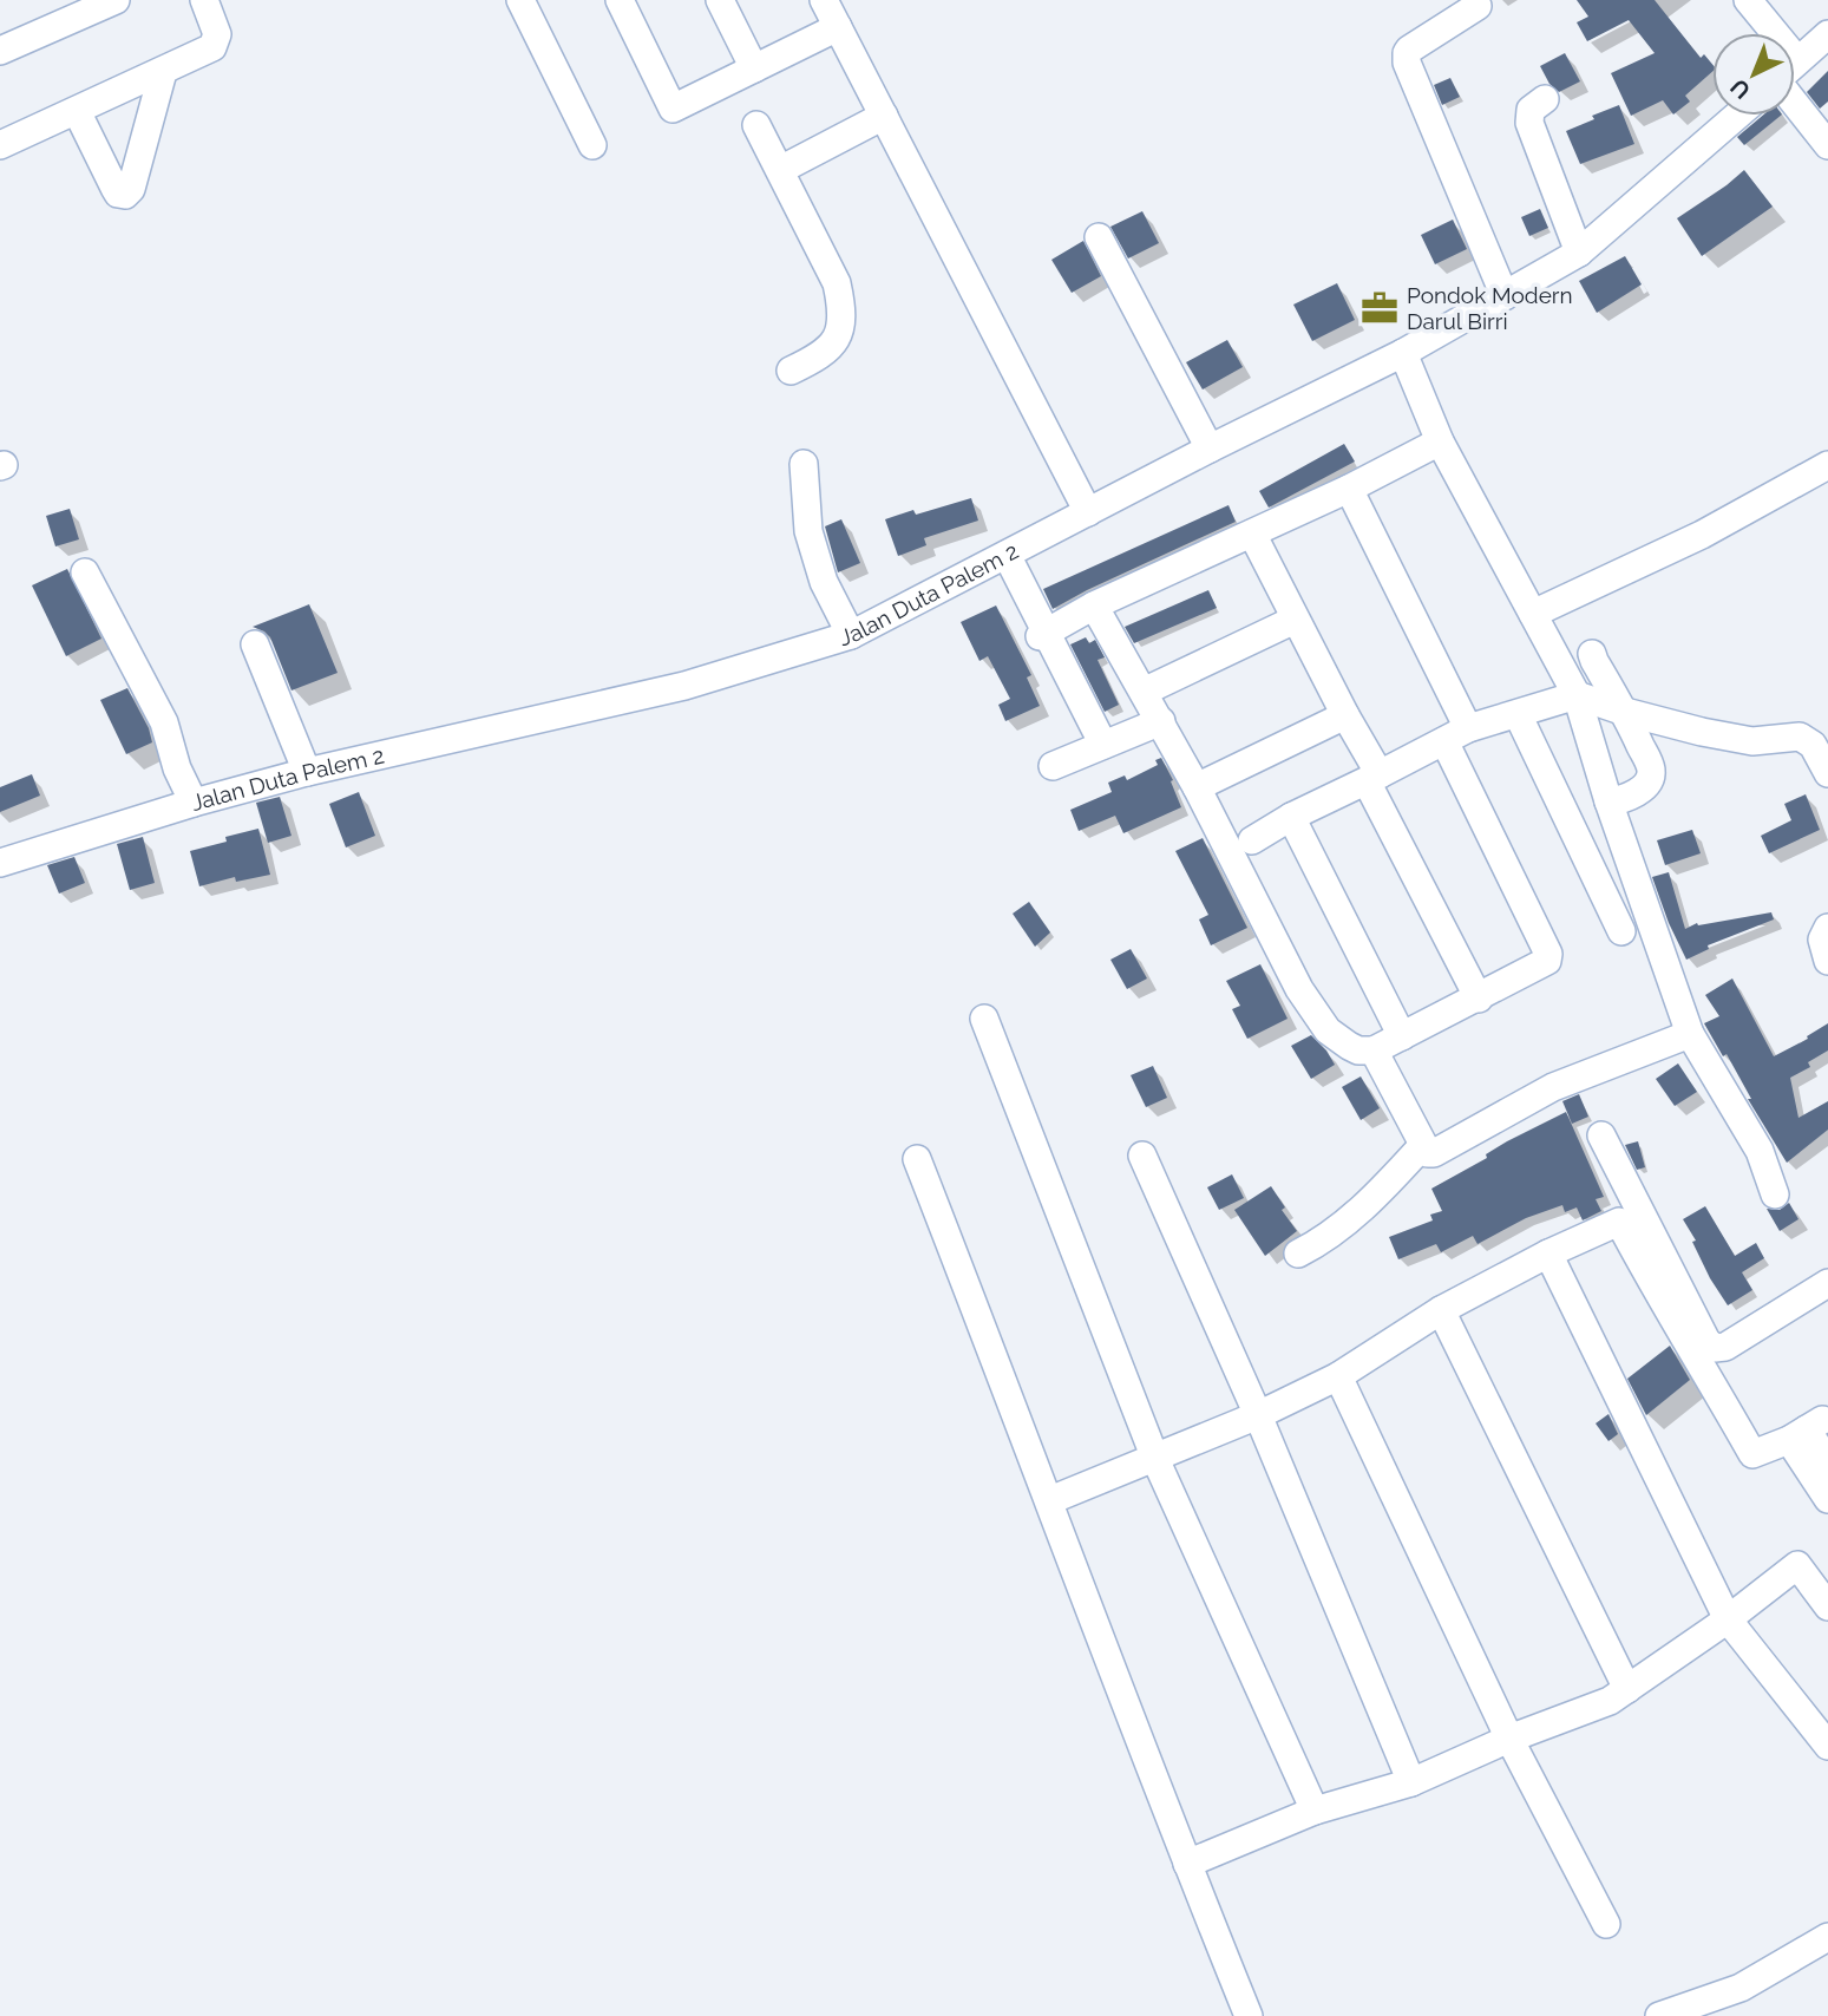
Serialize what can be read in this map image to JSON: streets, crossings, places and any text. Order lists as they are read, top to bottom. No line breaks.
{"streets":{"street":["Jalan Duta Palem 2"]},"places":{"office":["Pondok Modern Darul Birri"]},"north":"bottom left"}
